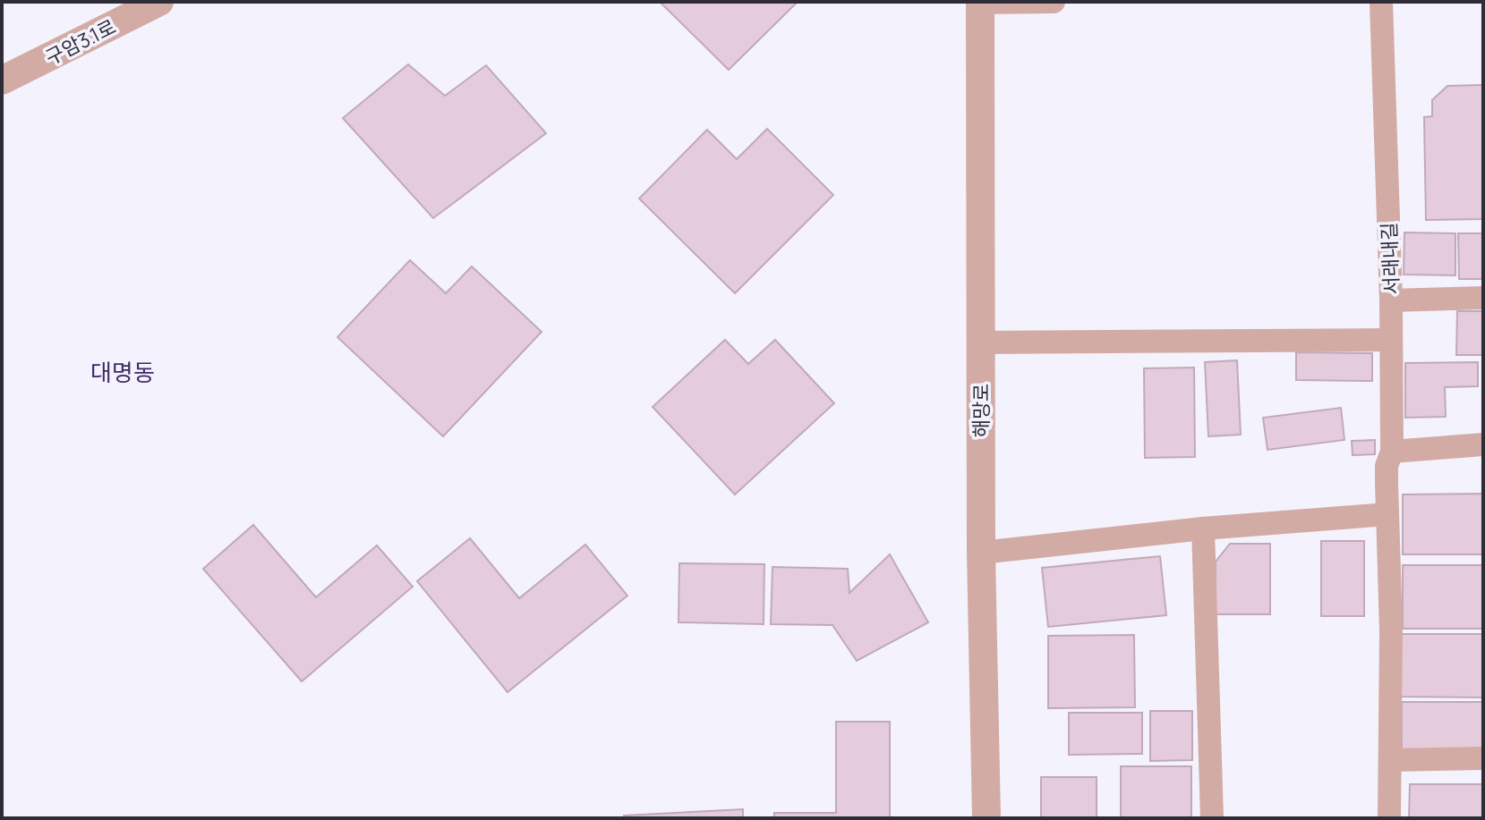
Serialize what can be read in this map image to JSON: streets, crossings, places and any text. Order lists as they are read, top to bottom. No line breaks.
{"streets":{"street":["구암3.1로","서래내길","해망로"]},"districts":["대명동"]}
